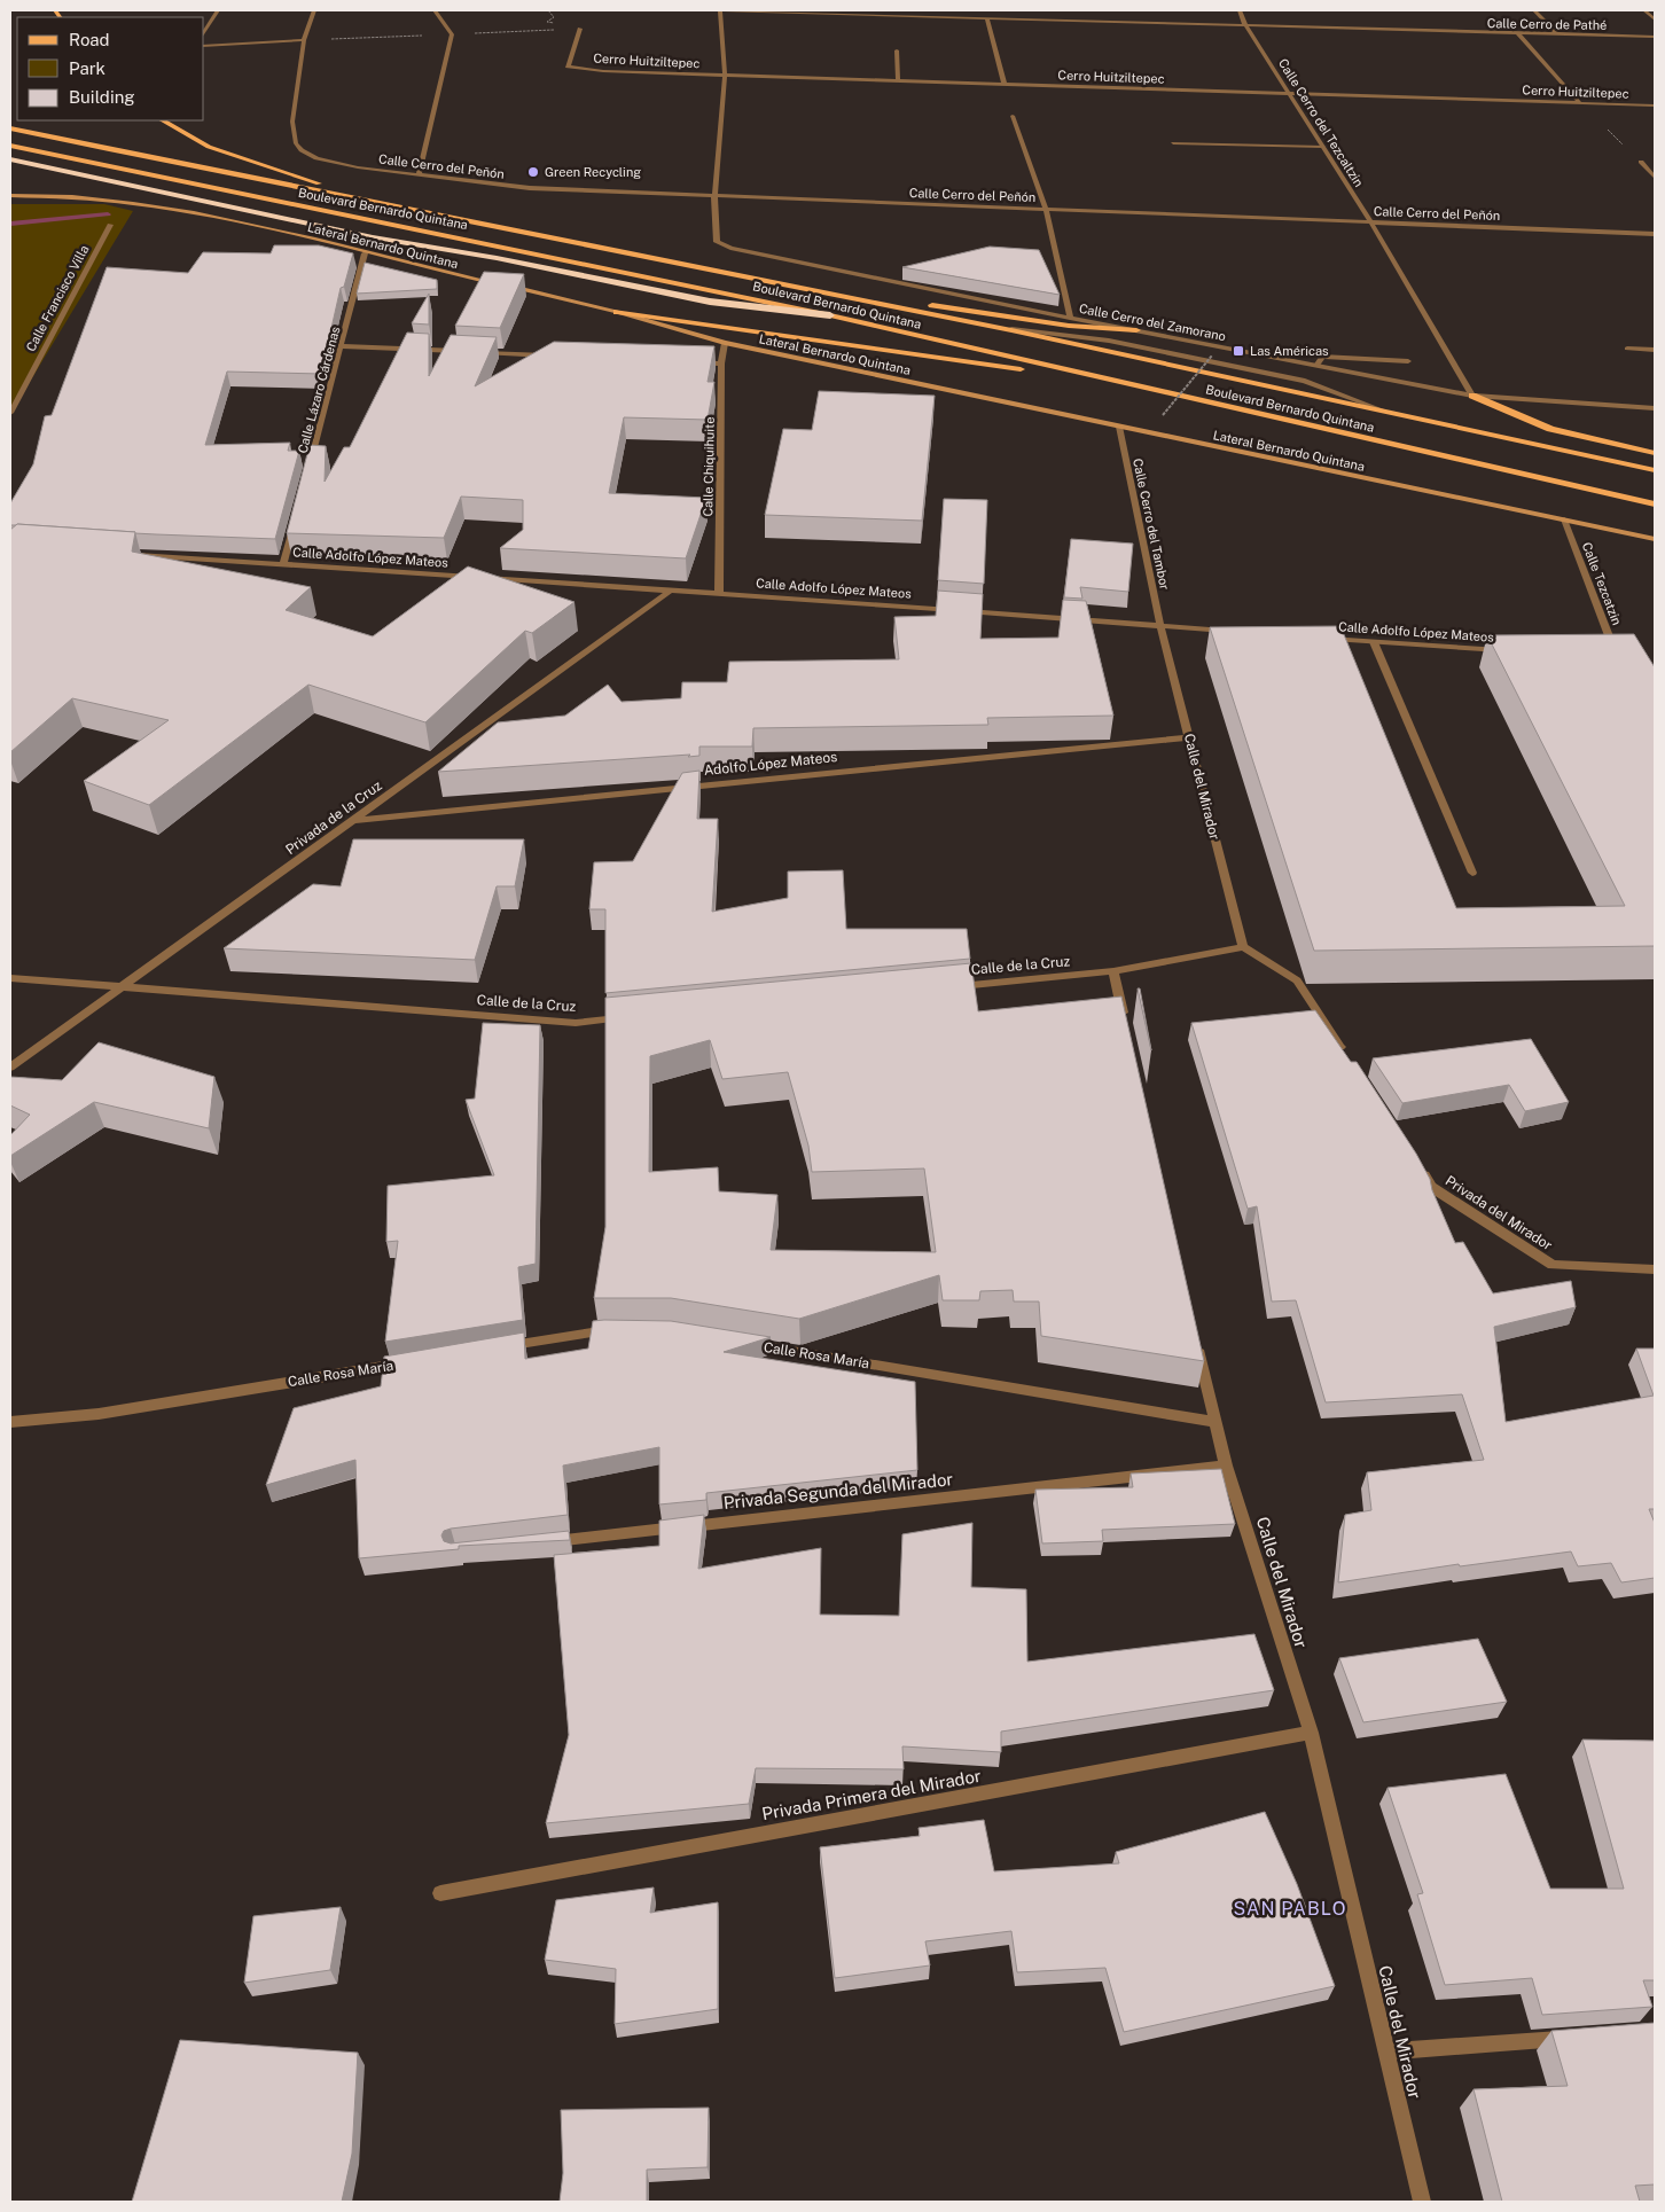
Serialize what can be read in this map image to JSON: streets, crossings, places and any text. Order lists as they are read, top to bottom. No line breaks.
{"streets":{"main road":["Boulevard Bernardo Quintana"],"street":["Calle Cerro de Pathé","Cerro Huitziltepec","Calle Cerro del Tezcaltzin","Calle Cerro del Peñón","Lateral Bernardo Quintana","Calle Francisco Villa","Calle Cerro del Zamorano","Calle Lázaro Cárdenas","Calle Chiquihuite","Calle Cerro del Tambor","Calle Adolfo López Mateos","Calle Tezcatzin","Adolfo López Mateos","Calle del Mirador","Privada de la Cruz","Calle de la Cruz","Privada del Mirador","Calle Rosa María","Privada Segunda del Mirador","Privada Primera del Mirador"]},"crossings":[["Calle Cerro de Pathé","Calle Cerro del Tezcaltzin"],["Cerro Huitziltepec","Calle Cerro del Tezcaltzin"],["Calle Cerro del Tezcaltzin","Calle Cerro del Peñón"],["Calle Cerro del Tezcaltzin","Calle Cerro del Zamorano"],["Calle Cerro del Peñón","Calle Cerro del Zamorano"],["Lateral Bernardo Quintana","Calle Lázaro Cárdenas"],["Lateral Bernardo Quintana","Calle Chiquihuite"],["Lateral Bernardo Quintana","Calle Cerro del Tambor"],["Lateral Bernardo Quintana","Calle Tezcatzin"],["Calle Chiquihuite","Calle Adolfo López Mateos"],["Calle Cerro del Tambor","Calle Adolfo López Mateos"],["Calle Cerro del Tambor","Calle del Mirador"],["Calle Adolfo López Mateos","Calle del Mirador"],["Calle Adolfo López Mateos","Privada de la Cruz"],["Adolfo López Mateos","Calle del Mirador"],["Adolfo López Mateos","Privada de la Cruz"],["Calle del Mirador","Calle de la Cruz"],["Calle del Mirador","Calle Rosa María"],["Calle del Mirador","Privada Segunda del Mirador"],["Calle del Mirador","Privada Primera del Mirador"],["Privada de la Cruz","Calle de la Cruz"]],"districts":["SAN PABLO"],"places":{"other":["Green Recycling"],"transit":["Las Américas"]},"legend":["Road","Park","Building"]}
